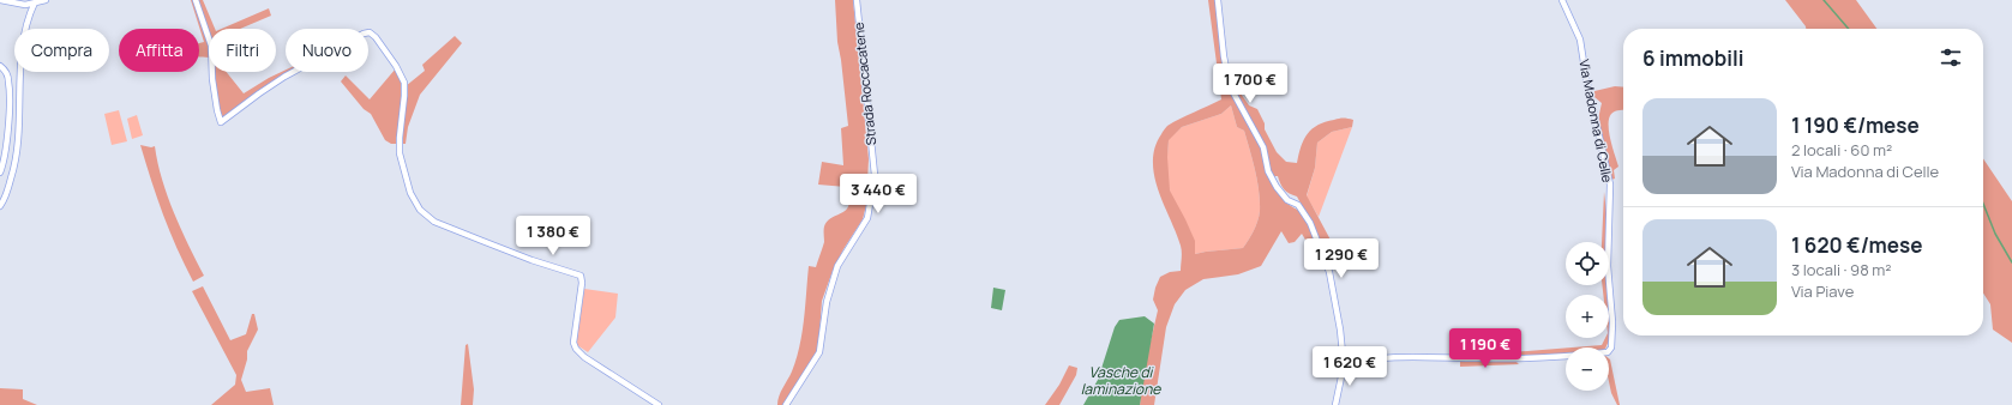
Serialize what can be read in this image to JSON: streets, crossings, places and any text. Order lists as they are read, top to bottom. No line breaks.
{"streets":{"street":["Strada Roccacatene","Via Madonna di Celle"]},"water":["Vasche di laminazione"],"page":{"chip":["Compra","Affitta","Filtri","Nuovo"],"heading":"6 immobili","price":["1 700 €","3 440 €","1 380 €","1 290 €","1 190 €","1 620 €"],"list":[{"name":"1 190 €/mese","note":"2 locali · 60 m² · Via Madonna di Celle"},{"name":"1 620 €/mese","note":"3 locali · 98 m² · Via Piave"}],"map_buttons":["+","−"]}}
